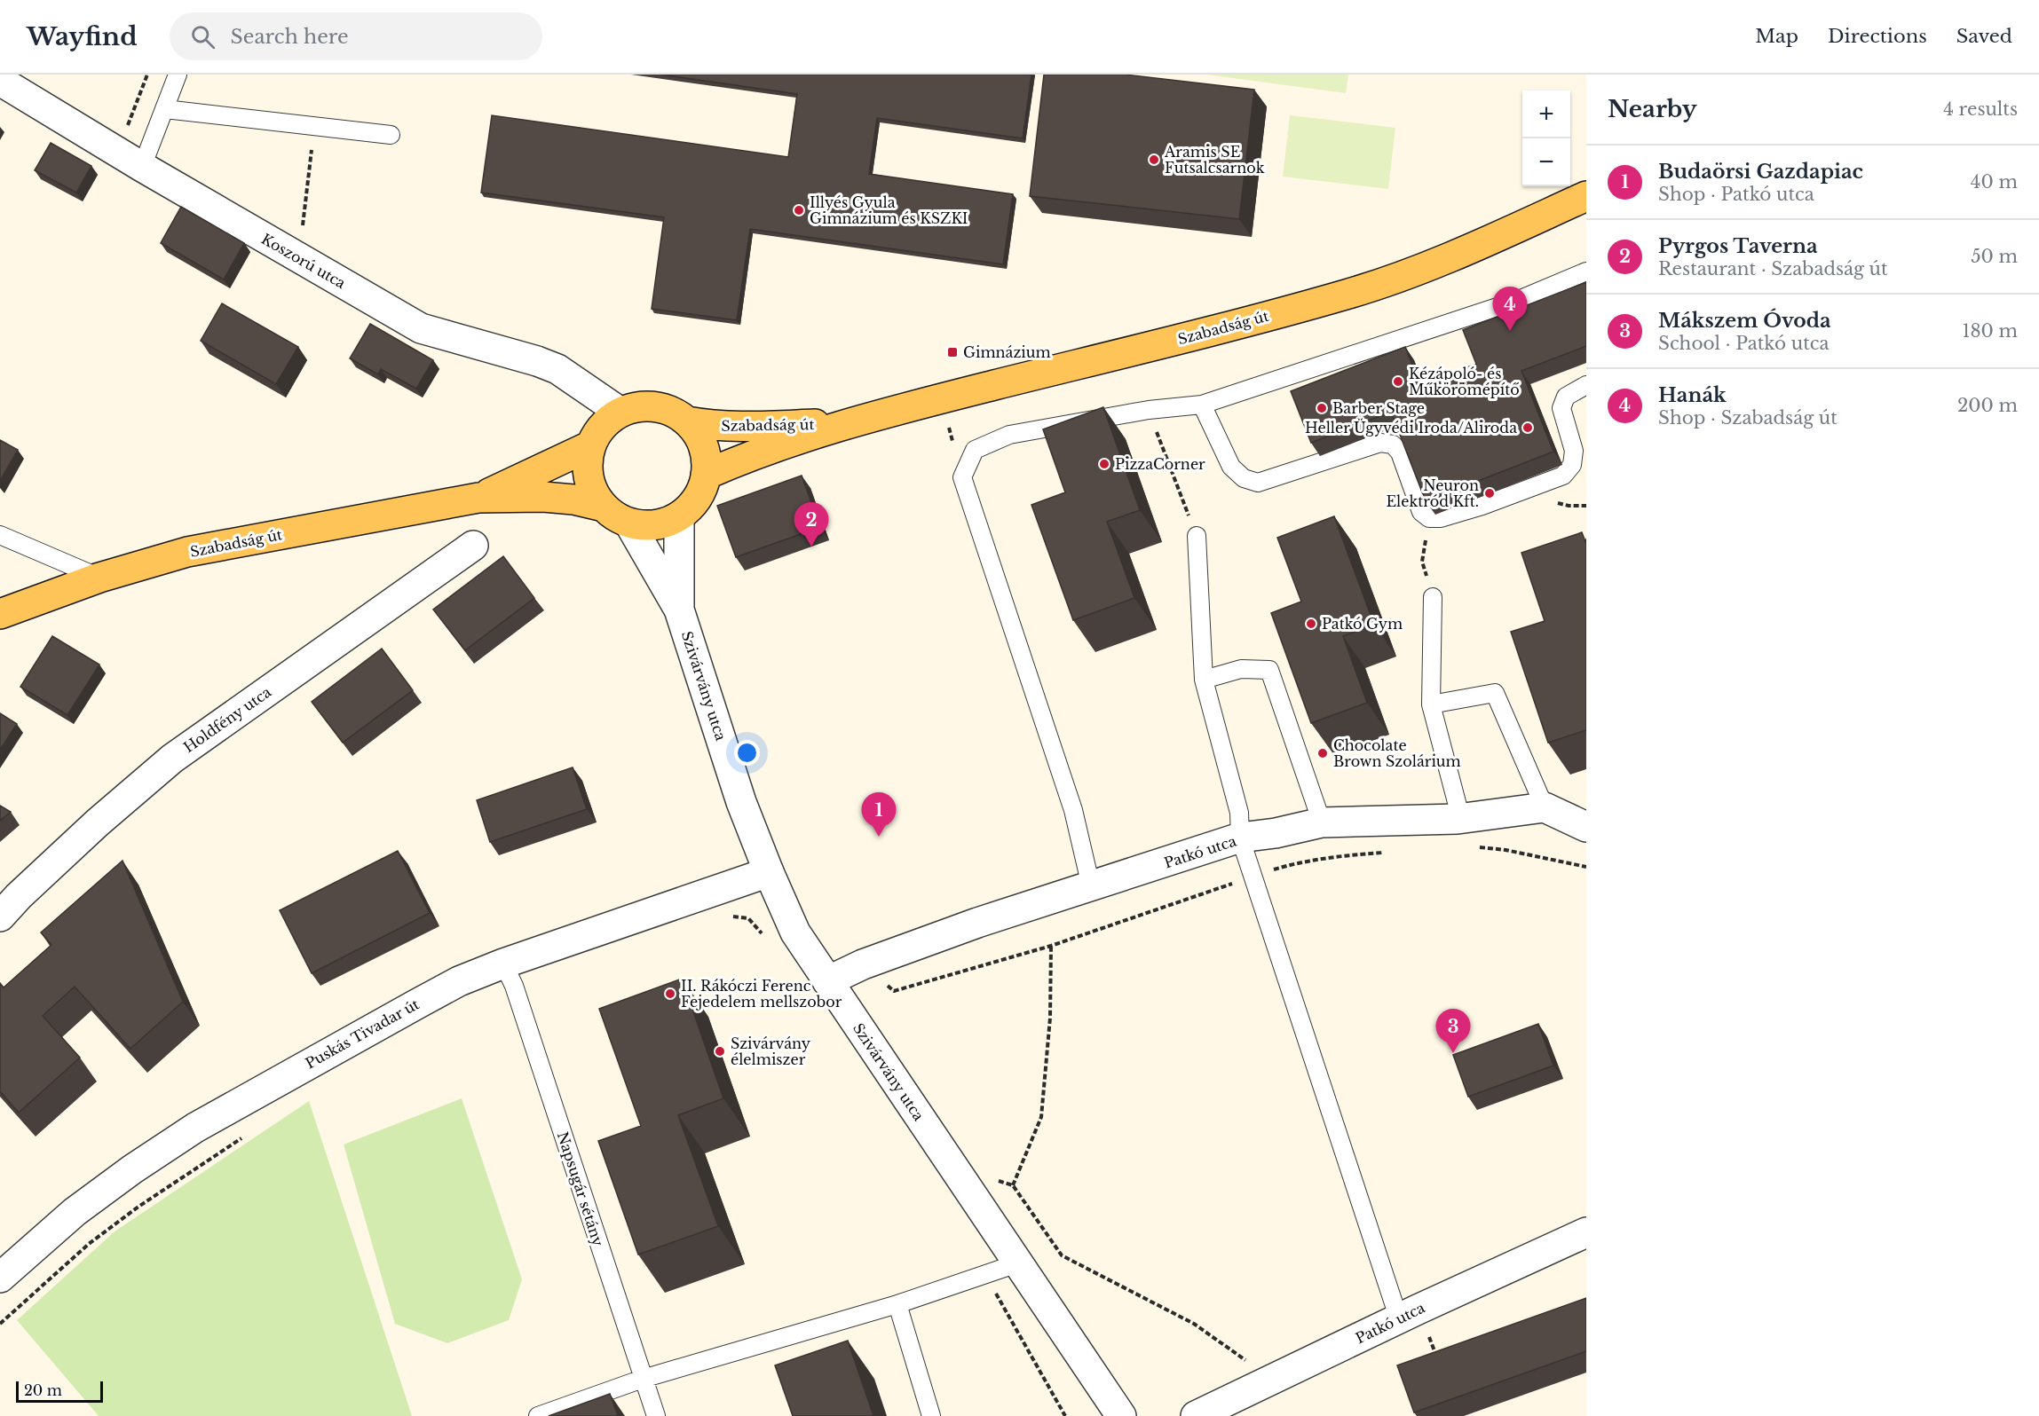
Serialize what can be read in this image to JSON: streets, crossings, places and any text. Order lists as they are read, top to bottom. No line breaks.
{"streets":{"main road":["Szabadság út"],"street":["Koszorú utca","Szivárvány utca","Holdfény utca","Patkó utca","Puskás Tivadar út"],"lane":["Napsugár sétány"]},"crossings":[["Koszorú utca","Szabadság út"],["Koszorú utca","Szivárvány utca"],["Szabadság út","Szivárvány utca"],["Szivárvány utca","Patkó utca"],["Szivárvány utca","Puskás Tivadar út"],["Puskás Tivadar út","Napsugár sétány"]],"places":{"other":["Aramis SE Futsalcsarnok","Illyés Gyula Gimnázium és KSZKI","Kézápoló- és Műkörömépítő","Barber Stage","Heller Ügyvédi Iroda/Aliroda","PizzaCorner","Neuron Elektród Kft.","Patkó Gym","Chocolate Brown Szolárium","II. Rákóczi Ferenc Fejedelem mellszobor","Szivárvány élelmiszer"],"transit":["Gimnázium"]},"scale_bar":"20 m","page":{"header":"Wayfind","search":"Search here","nav":["Map","Directions","Saved"],"heading":["Nearby","4 results"],"map_buttons":["+","−"],"list":[{"mark":"1","name":"Budaörsi Gazdapiac","note":"Shop · Patkó utca","value":"40 m"},{"mark":"2","name":"Pyrgos Taverna","note":"Restaurant · Szabadság út","value":"50 m"},{"mark":"3","name":"Mákszem Óvoda","note":"School · Patkó utca","value":"180 m"},{"mark":"4","name":"Hanák","note":"Shop · Szabadság út","value":"200 m"}],"pins":["4","2","1","3"],"scale":"20 m"}}
